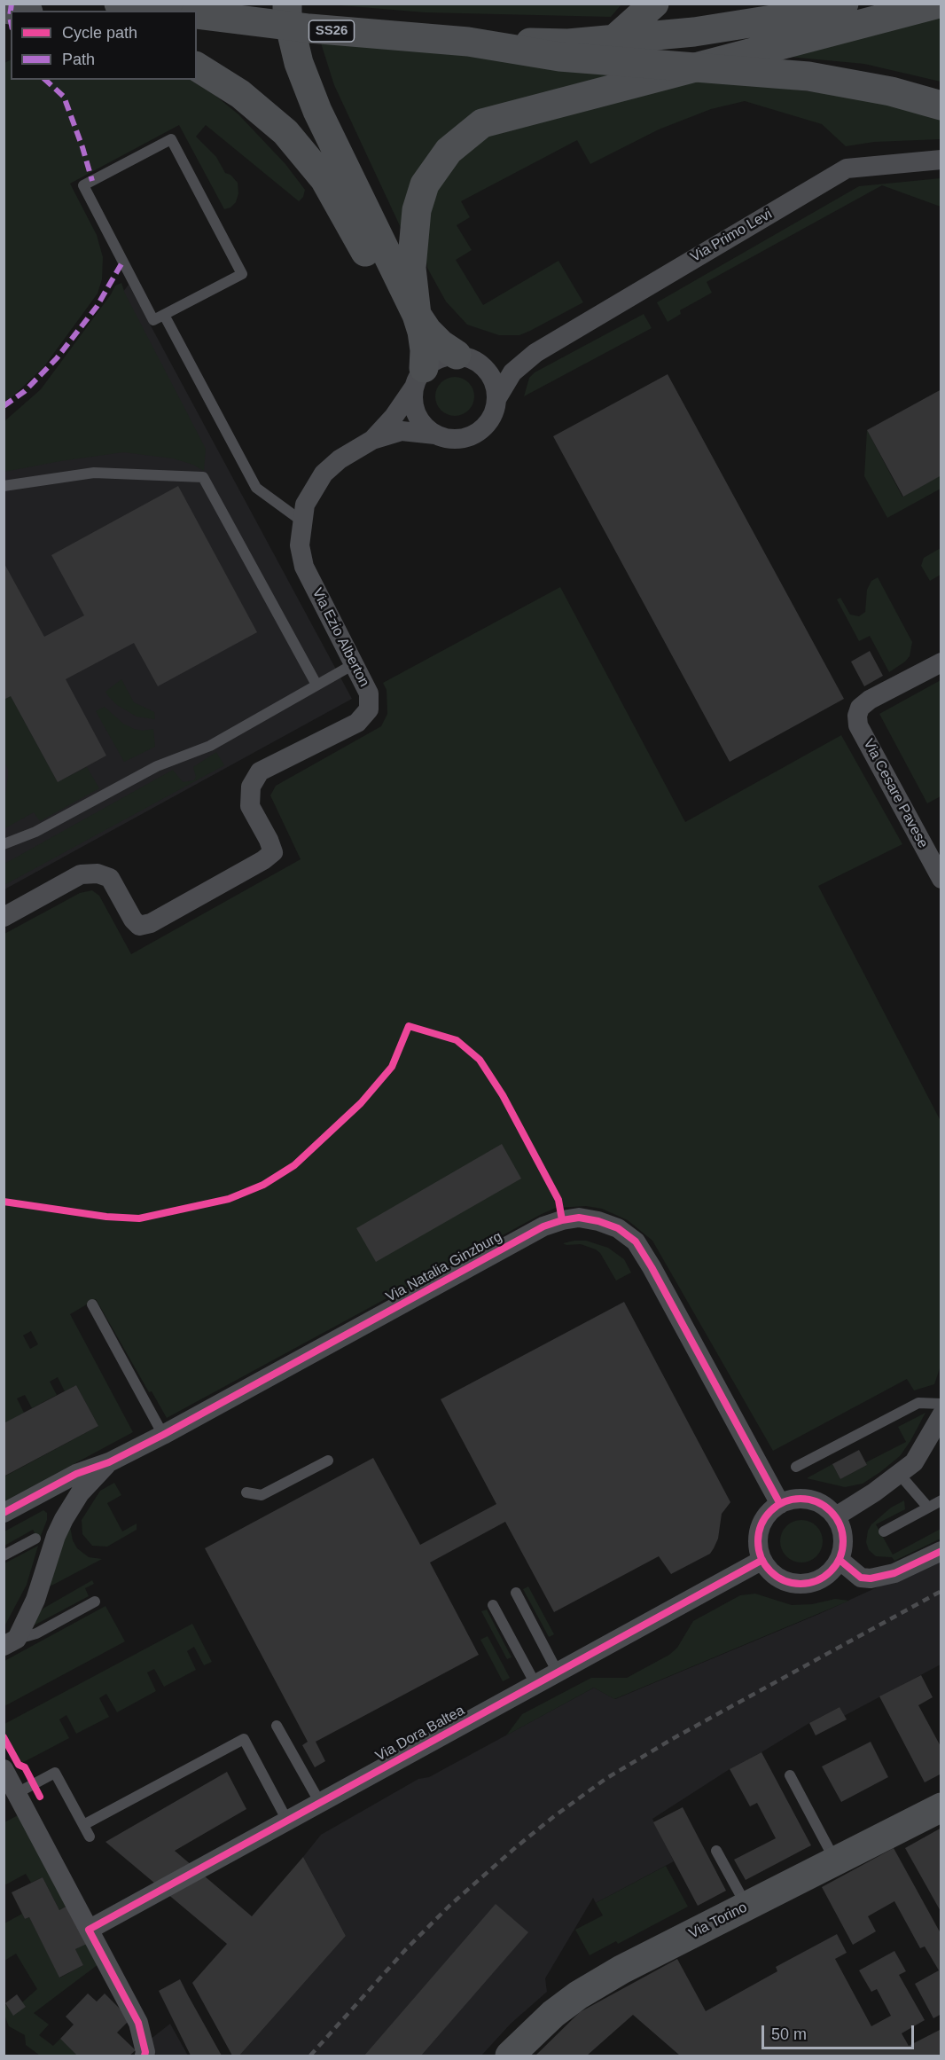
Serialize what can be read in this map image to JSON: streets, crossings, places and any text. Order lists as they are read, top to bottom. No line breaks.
{"streets":{"main road":["SS26","Via Torino"],"street":["Via Primo Levi","Via Ezio Alberton","Via Cesare Pavese","Via Natalia Ginzburg","Via Dora Baltea"]},"crossings":[["Via Primo Levi","Via Ezio Alberton"],["Via Natalia Ginzburg","Via Dora Baltea"]],"legend":["Cycle path","Path"],"scale_bar":"50 m"}
